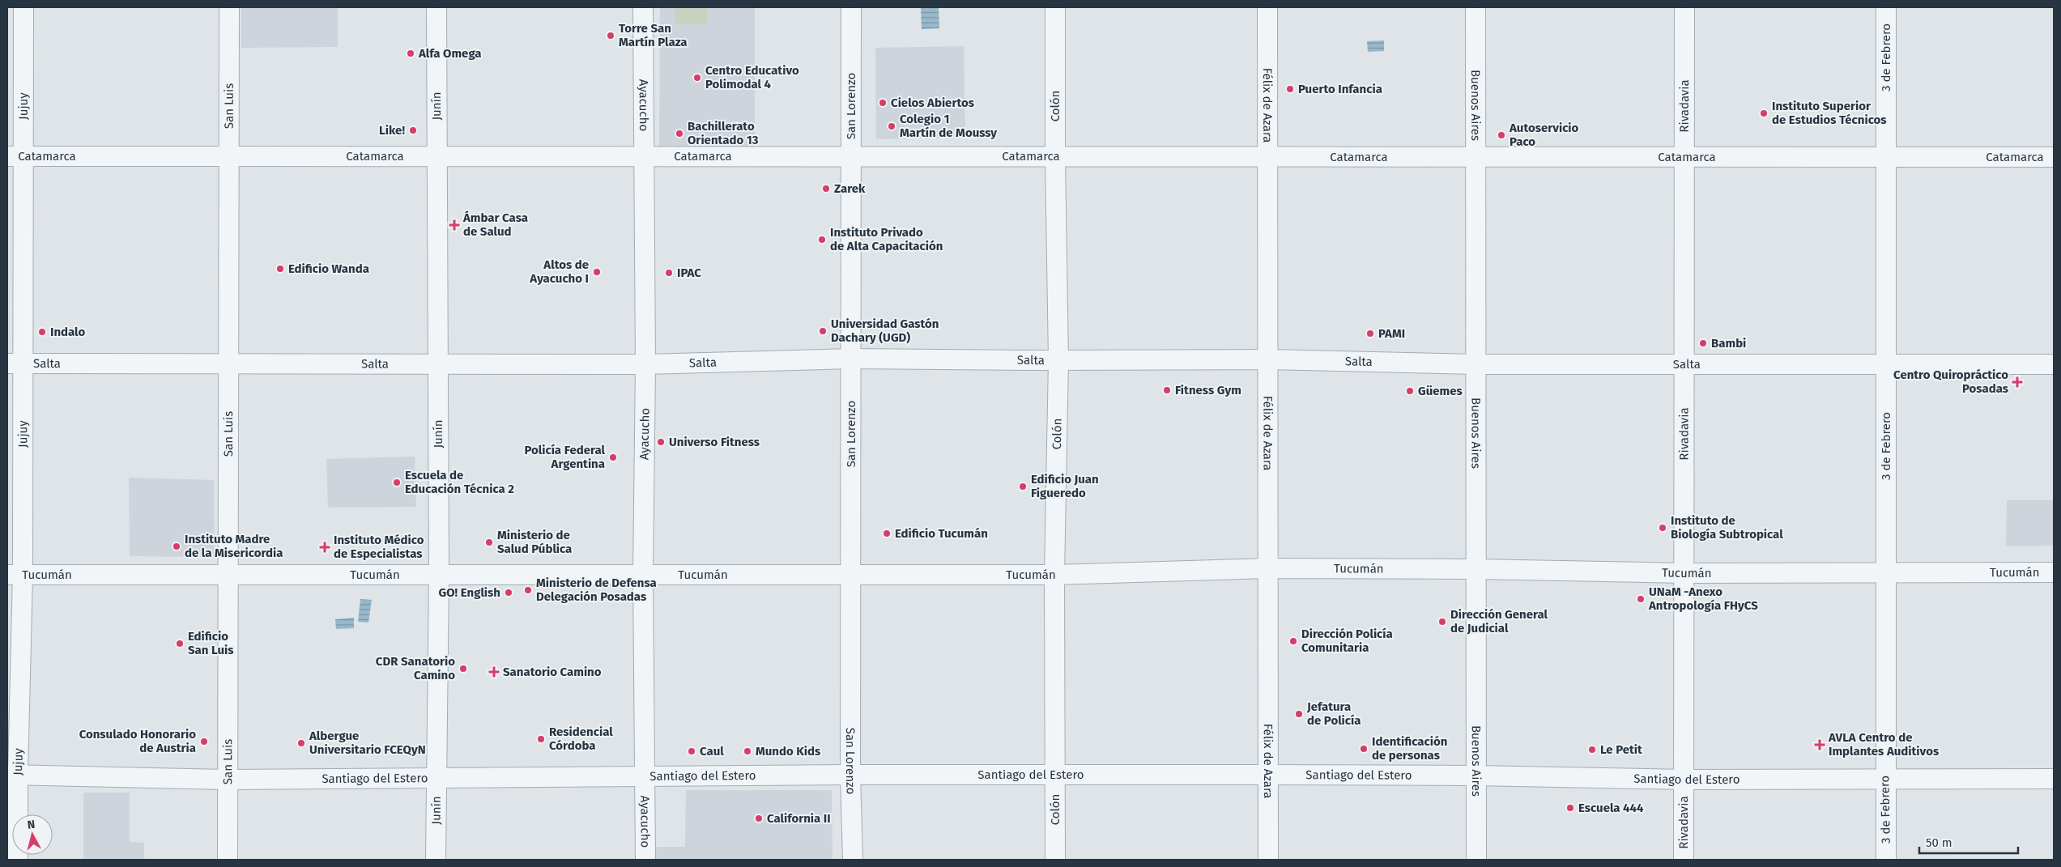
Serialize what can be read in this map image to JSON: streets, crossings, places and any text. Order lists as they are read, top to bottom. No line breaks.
{"streets":{"street":["3 de Febrero","Jujuy","San Luis","Junín","Ayacucho","San Lorenzo","Colón","Félix de Azara","Buenos Aires","Rivadavia","Catamarca","Salta","Tucumán","Santiago del Estero"]},"crossings":[["3 de Febrero","Catamarca"],["3 de Febrero","Salta"],["3 de Febrero","Tucumán"],["3 de Febrero","Santiago del Estero"],["Jujuy","Catamarca"],["Jujuy","Salta"],["Jujuy","Tucumán"],["Jujuy","Santiago del Estero"],["San Luis","Catamarca"],["San Luis","Salta"],["San Luis","Tucumán"],["San Luis","Santiago del Estero"],["Junín","Catamarca"],["Junín","Salta"],["Junín","Tucumán"],["Junín","Santiago del Estero"],["Ayacucho","Catamarca"],["Ayacucho","Salta"],["Ayacucho","Tucumán"],["Ayacucho","Santiago del Estero"],["San Lorenzo","Catamarca"],["San Lorenzo","Salta"],["San Lorenzo","Tucumán"],["San Lorenzo","Santiago del Estero"],["Colón","Catamarca"],["Colón","Salta"],["Colón","Tucumán"],["Colón","Santiago del Estero"],["Félix de Azara","Catamarca"],["Félix de Azara","Salta"],["Félix de Azara","Tucumán"],["Félix de Azara","Santiago del Estero"],["Buenos Aires","Catamarca"],["Buenos Aires","Salta"],["Buenos Aires","Tucumán"],["Buenos Aires","Santiago del Estero"],["Rivadavia","Catamarca"],["Rivadavia","Salta"],["Rivadavia","Tucumán"],["Rivadavia","Santiago del Estero"]],"places":{"other":["Torre San Martín Plaza","Alfa Omega","Centro Educativo Polimodal 4","Puerto Infancia","Cielos Abiertos","Instituto Superior de Estudios Técnicos","Colegio 1 Martín de Moussy","Like!","Bachillerato Orientado 13","Autoservicio Paco","Zarek","Instituto Privado de Alta Capacitación","Edificio Wanda","Altos de Ayacucho I","IPAC","Universidad Gastón Dachary (UGD)","Indalo","PAMI","Bambi","Fitness Gym","Güemes","Universo Fitness","Policía Federal Argentina","Escuela de Educación Técnica 2","Edificio Juan Figueredo","Instituto de Biología Subtropical","Edificio Tucumán","Ministerio de Salud Pública","Instituto Madre de la Misericordia","Ministerio de Defensa Delegación Posadas","GO! English","UNaM -Anexo Antropología FHyCS","Dirección General de Judicial","Dirección Policía Comunitaria","Edificio San Luis","CDR Sanatorio Camino","Jefatura de Policía","Residencial Córdoba","Consulado Honorario de Austria","Albergue Universitario FCEQyN","Identificación de personas","Le Petit","Caul","Mundo Kids","Escuela 444","California II"],"health":["Ámbar Casa de Salud","Centro Quiropráctico Posadas","Instituto Médico de Especialistas","Sanatorio Camino","AVLA Centro de Implantes Auditivos"]},"scale_bar":"50 m","north":"top"}
